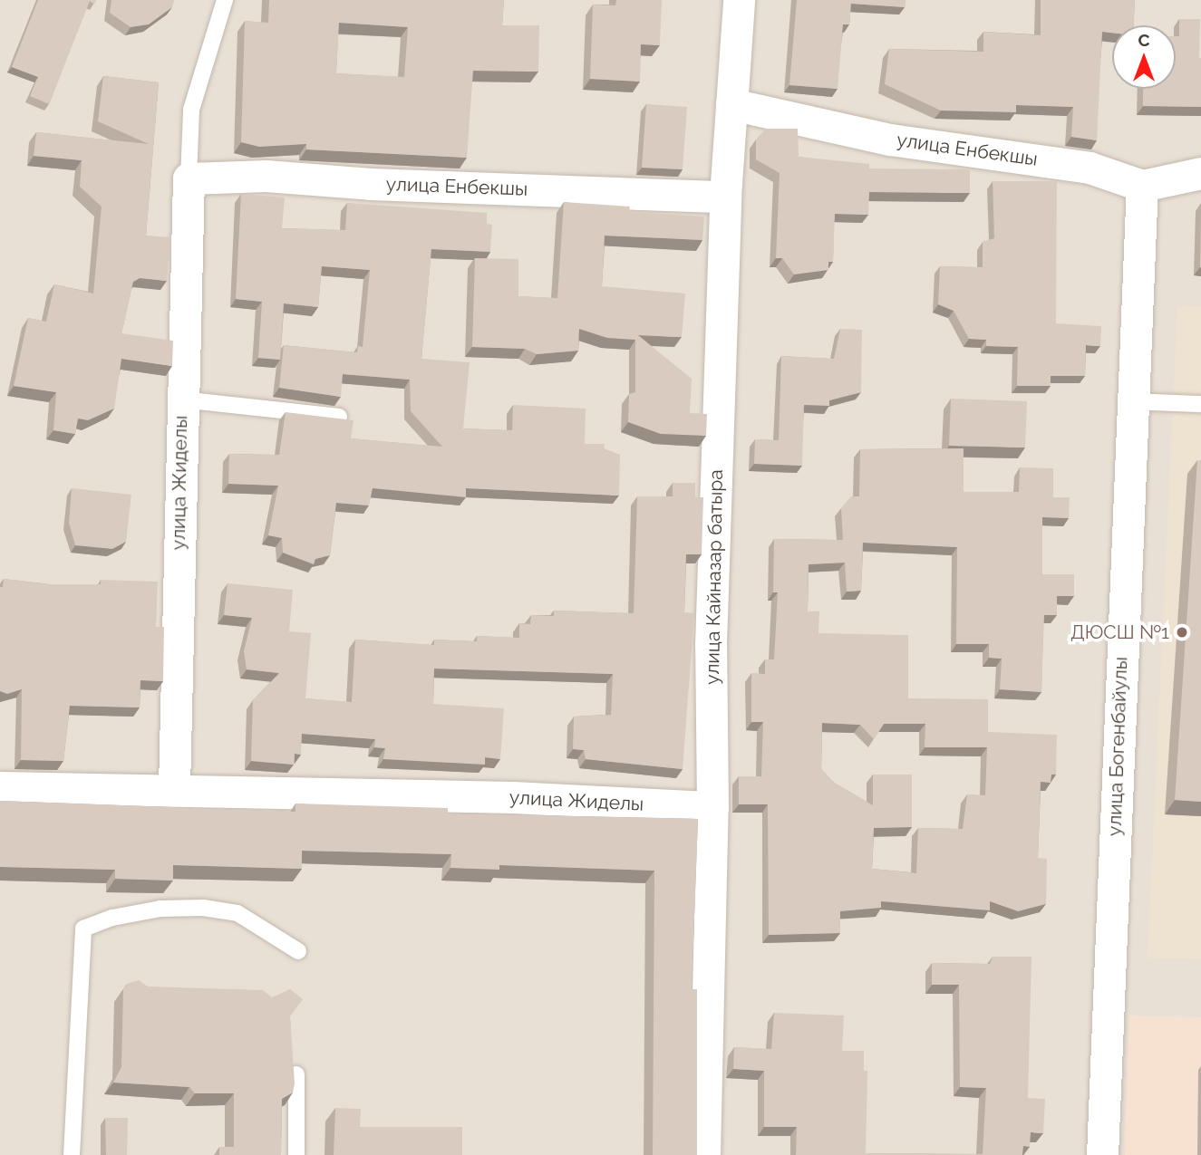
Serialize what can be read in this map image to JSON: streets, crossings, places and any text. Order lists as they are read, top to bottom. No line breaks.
{"streets":{"street":["улица Енбекшы","улица Жиделы","улица Кайназар батыра","улица Богенбайулы"]},"crossings":[["улица Енбекшы","улица Жиделы"],["улица Енбекшы","улица Кайназар батыра"],["улица Енбекшы","улица Богенбайулы"],["улица Жиделы","улица Кайназар батыра"]],"places":["ДЮСШ №1"],"north":"top"}
